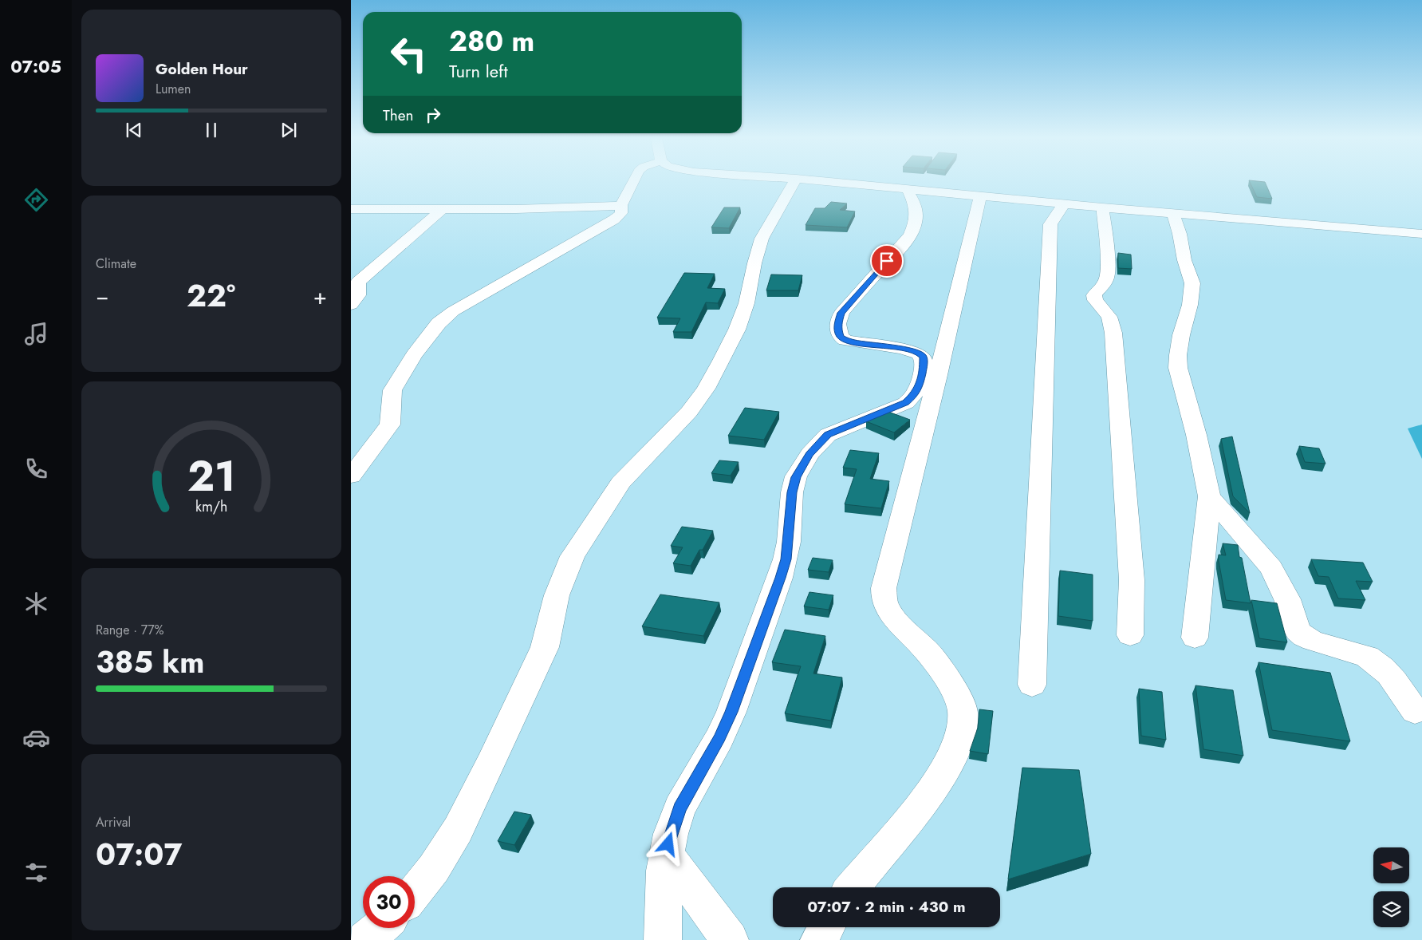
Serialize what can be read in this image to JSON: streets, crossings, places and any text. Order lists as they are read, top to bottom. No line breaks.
{"north":"left","page":{"tabs":"07:05","turn":["280 m","Turn left"],"song":["Golden Hour","Lumen"],"then":"Then","tile":["Climate",["Range · 77%","385 km"],["Arrival","07:07"]],"heat":["−","22°","+"],"limit":"30","trip":"07:07 · 2 min · 430 m","gauge":["21","km/h"]}}
